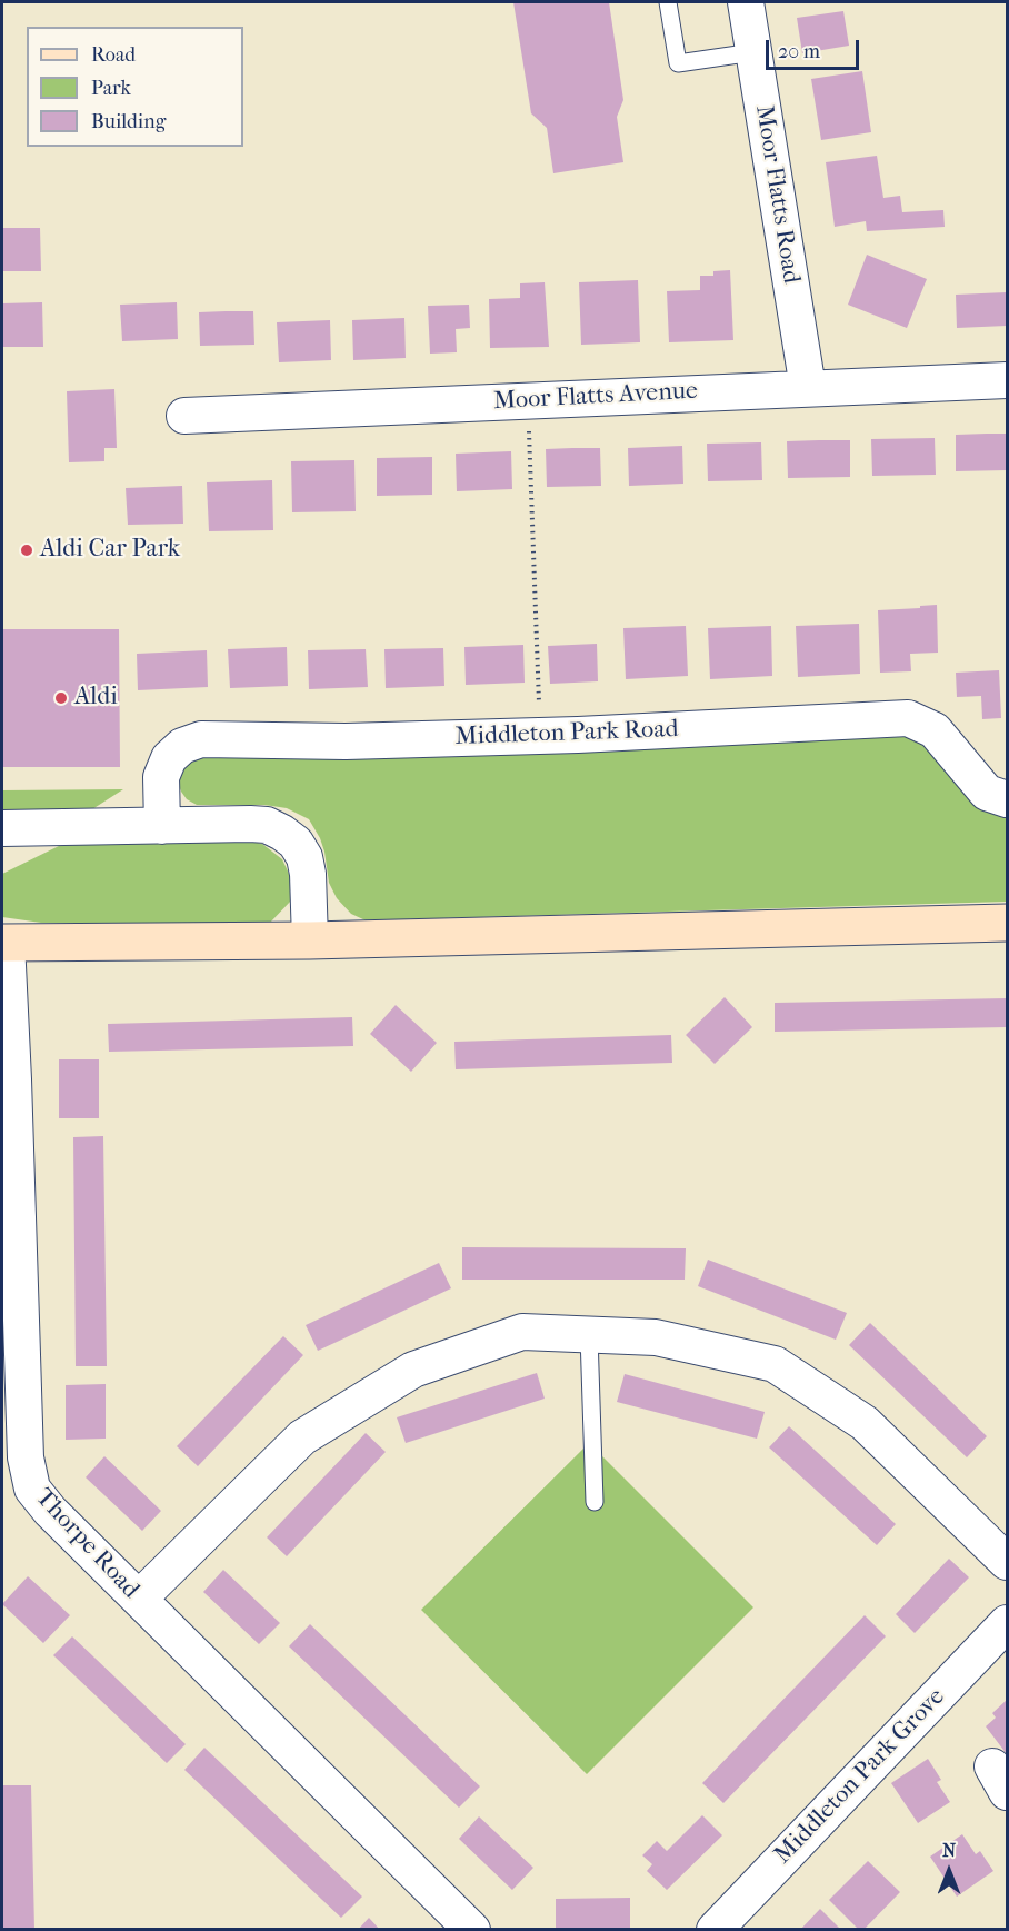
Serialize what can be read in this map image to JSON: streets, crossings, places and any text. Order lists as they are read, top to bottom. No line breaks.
{"streets":{"street":["Moor Flatts Road","Moor Flatts Avenue","Middleton Park Road","Thorpe Road","Middleton Park Grove"]},"crossings":[["Moor Flatts Road","Moor Flatts Avenue"]],"places":["Aldi Car Park","Aldi"],"legend":["Road","Park","Building"],"scale_bar":"20 m","north":"top"}
